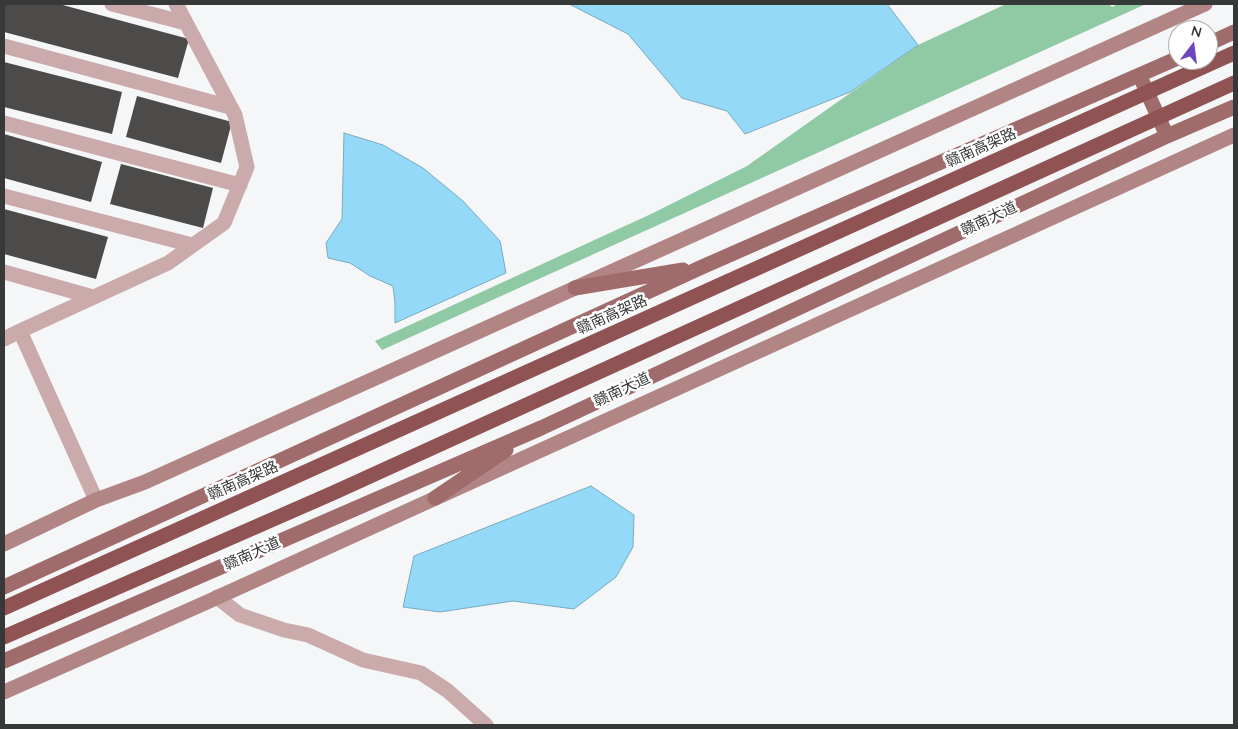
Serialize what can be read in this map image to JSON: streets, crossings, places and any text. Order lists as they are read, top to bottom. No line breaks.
{"streets":{"highway":["赣南高架路"],"main road":["赣南大道"]},"north":"top"}
